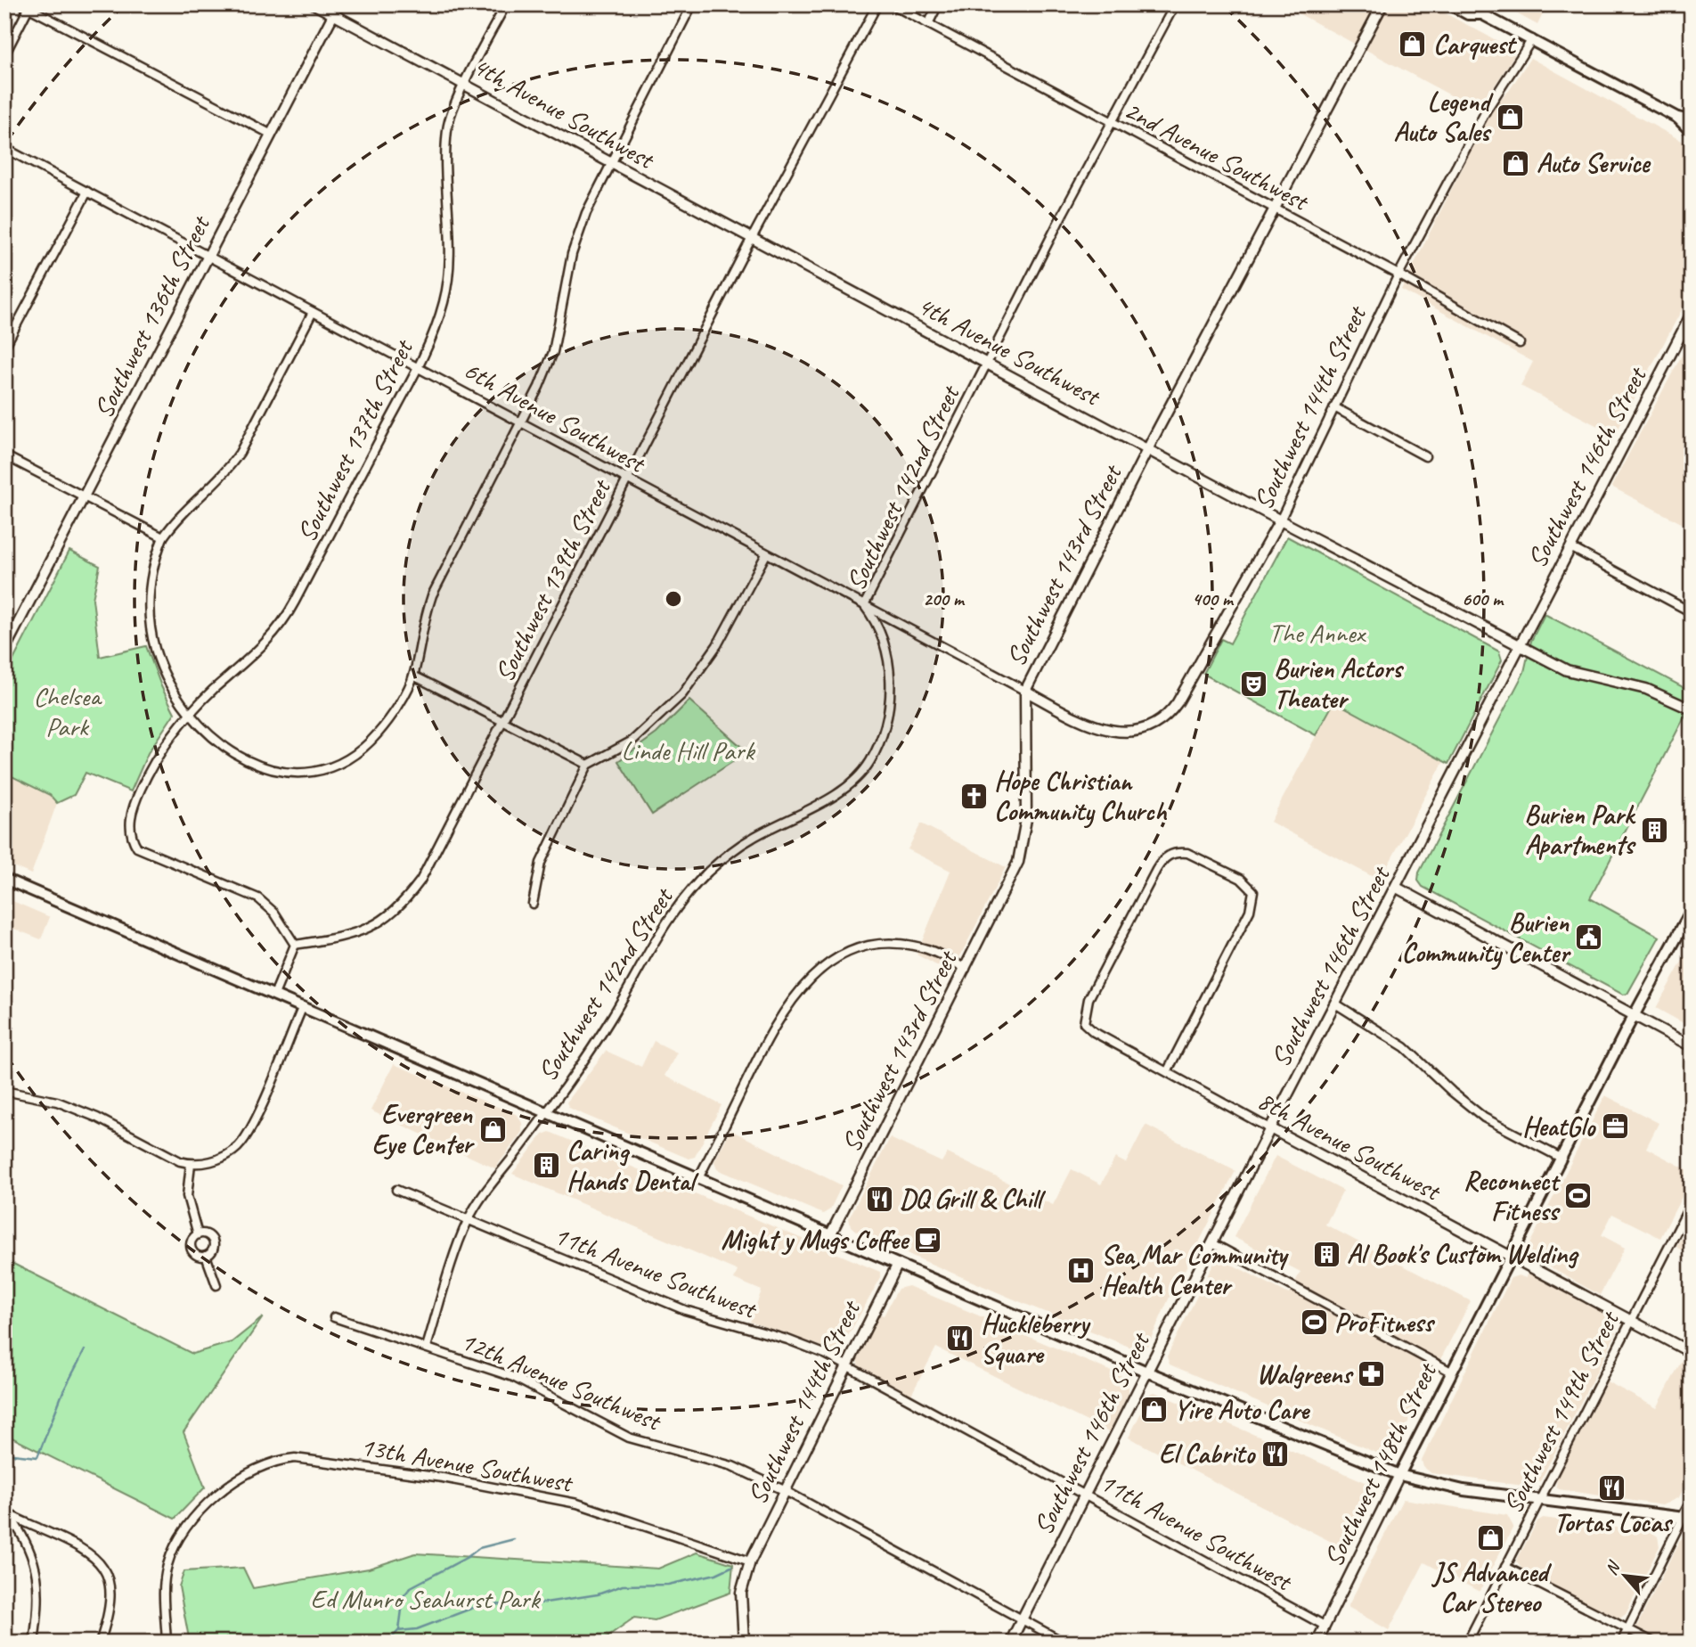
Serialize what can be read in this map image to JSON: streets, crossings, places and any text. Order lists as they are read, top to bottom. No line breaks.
{"streets":{"main road":["Southwest 148th Street"],"street":["4th Avenue Southwest","2nd Avenue Southwest","Southwest 136th Street","Southwest 144th Street","6th Avenue Southwest","Southwest 137th Street","Southwest 146th Street","Southwest 142nd Street","Southwest 143rd Street","Southwest 139th Street","8th Avenue Southwest","11th Avenue Southwest","12th Avenue Southwest","Southwest 149th Street","13th Avenue Southwest"]},"crossings":[["4th Avenue Southwest","Southwest 136th Street"],["4th Avenue Southwest","Southwest 144th Street"],["4th Avenue Southwest","Southwest 137th Street"],["4th Avenue Southwest","Southwest 146th Street"],["4th Avenue Southwest","Southwest 142nd Street"],["4th Avenue Southwest","Southwest 143rd Street"],["4th Avenue Southwest","Southwest 139th Street"],["2nd Avenue Southwest","Southwest 144th Street"],["2nd Avenue Southwest","Southwest 142nd Street"],["2nd Avenue Southwest","Southwest 143rd Street"],["Southwest 136th Street","6th Avenue Southwest"],["Southwest 144th Street","6th Avenue Southwest"],["Southwest 144th Street","11th Avenue Southwest"],["Southwest 144th Street","12th Avenue Southwest"],["Southwest 144th Street","13th Avenue Southwest"],["6th Avenue Southwest","Southwest 137th Street"],["6th Avenue Southwest","Southwest 142nd Street"],["6th Avenue Southwest","Southwest 143rd Street"],["6th Avenue Southwest","Southwest 139th Street"],["Southwest 137th Street","Southwest 139th Street"],["Southwest 146th Street","8th Avenue Southwest"],["Southwest 146th Street","11th Avenue Southwest"],["Southwest 146th Street","12th Avenue Southwest"],["Southwest 142nd Street","11th Avenue Southwest"],["Southwest 142nd Street","12th Avenue Southwest"],["8th Avenue Southwest","Southwest 149th Street"],["8th Avenue Southwest","Southwest 148th Street"],["11th Avenue Southwest","Southwest 148th Street"]],"parks":["The Annex","Chelsea Park","Linde Hill Park","Ed Munro Seahurst Park"],"places":{"shop":["Carquest","Legend Auto Sales","Auto Service","Evergreen Eye Center","Yire Auto Care","JS Advanced Car Stereo"],"theatre":["Burien Actors Theater"],"church":["Hope Christian Community Church"],"building":["Burien Park Apartments","Caring Hands Dental","Al Book's Custom Welding"],"public building":["Burien Community Center"],"office":["HeatGlo"],"sports":["Reconnect Fitness","ProFitness"],"restaurant":["DQ Grill & Chill","Huckleberry Square","El Cabrito","Tortas Locas"],"cafe":["Might y Mugs Coffee"],"hospital":["Sea Mar Community Health Center"],"pharmacy":["Walgreens"]},"north":"top left","rings":["200 m","400 m","600 m"]}
